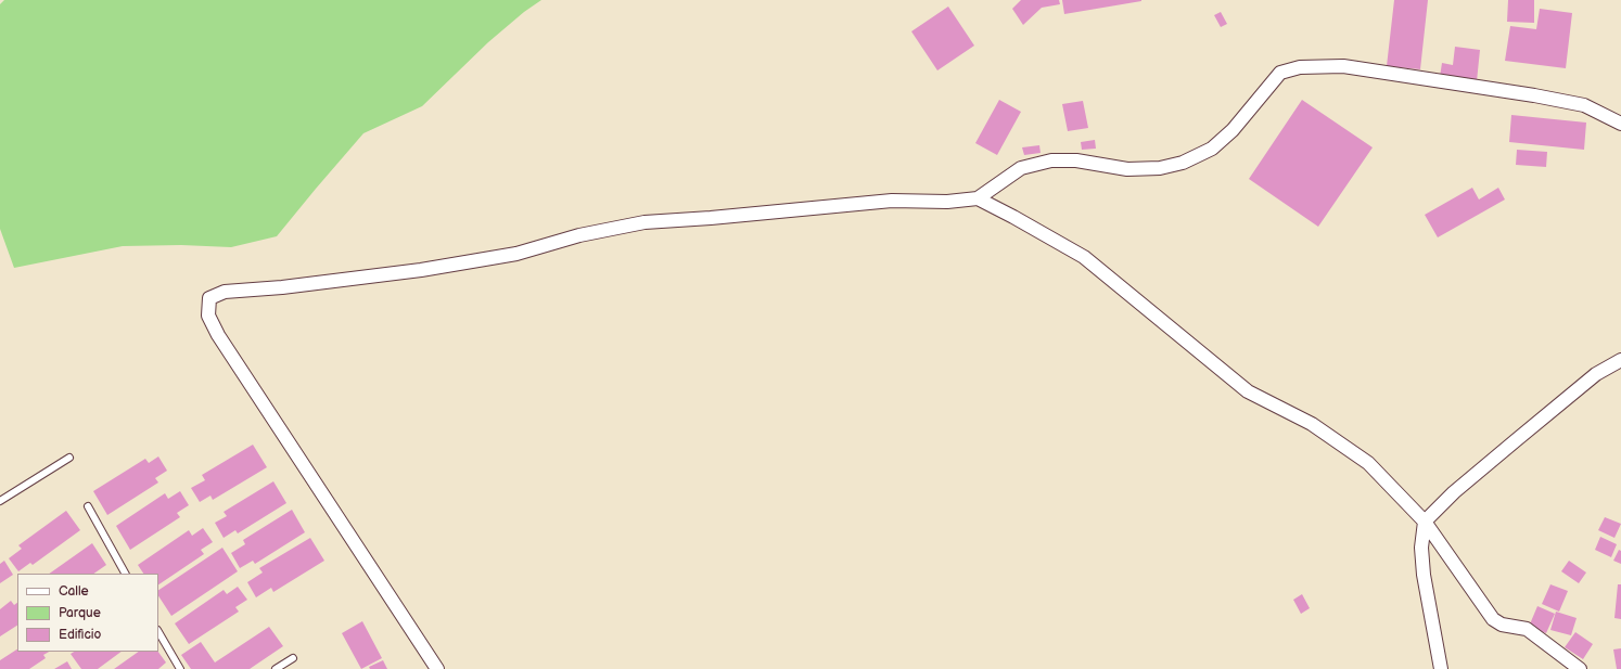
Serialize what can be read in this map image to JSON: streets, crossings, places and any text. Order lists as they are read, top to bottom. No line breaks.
{"legend":["Calle","Parque","Edificio"]}
